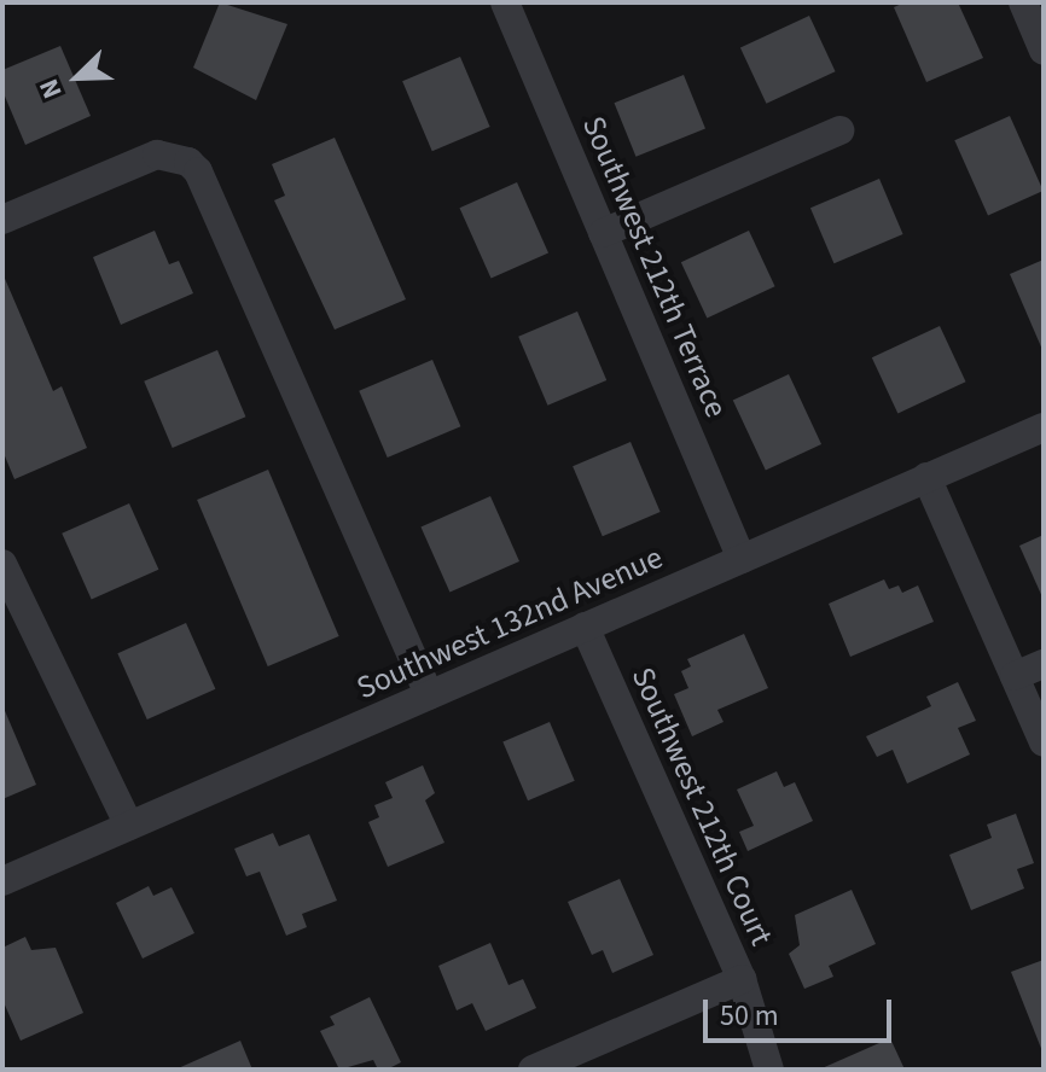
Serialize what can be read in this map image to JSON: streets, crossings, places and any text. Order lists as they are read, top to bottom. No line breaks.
{"streets":{"street":["Southwest 212th Terrace","Southwest 132nd Avenue","Southwest 212th Court"]},"crossings":[["Southwest 212th Terrace","Southwest 132nd Avenue"],["Southwest 132nd Avenue","Southwest 212th Court"]],"scale_bar":"50 m","north":"bottom left"}
